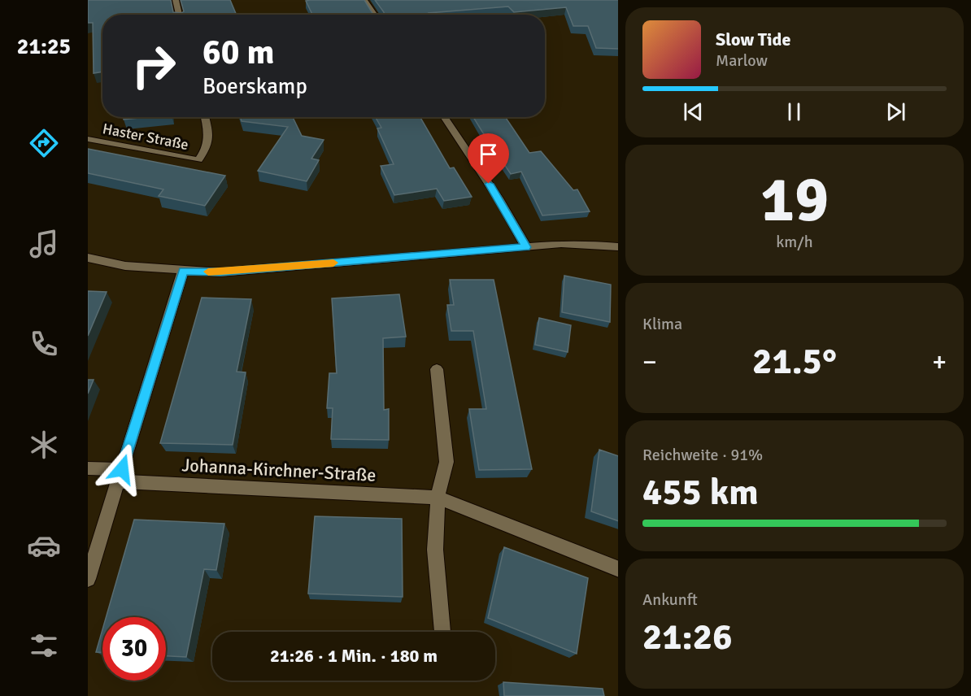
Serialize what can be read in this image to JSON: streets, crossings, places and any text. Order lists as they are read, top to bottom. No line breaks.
{"streets":{"street":["Haster Straße","Johanna-Kirchner-Straße"]},"page":{"tabs":"21:25","turn":["60 m","Boerskamp"],"song":["Slow Tide","Marlow"],"tile":[["19","km/h"],"Klima",["Reichweite · 91%","455 km"],["Ankunft","21:26"]],"heat":["−","21.5°","+"],"limit":"30","trip":"21:26 · 1 Min. · 180 m"}}
